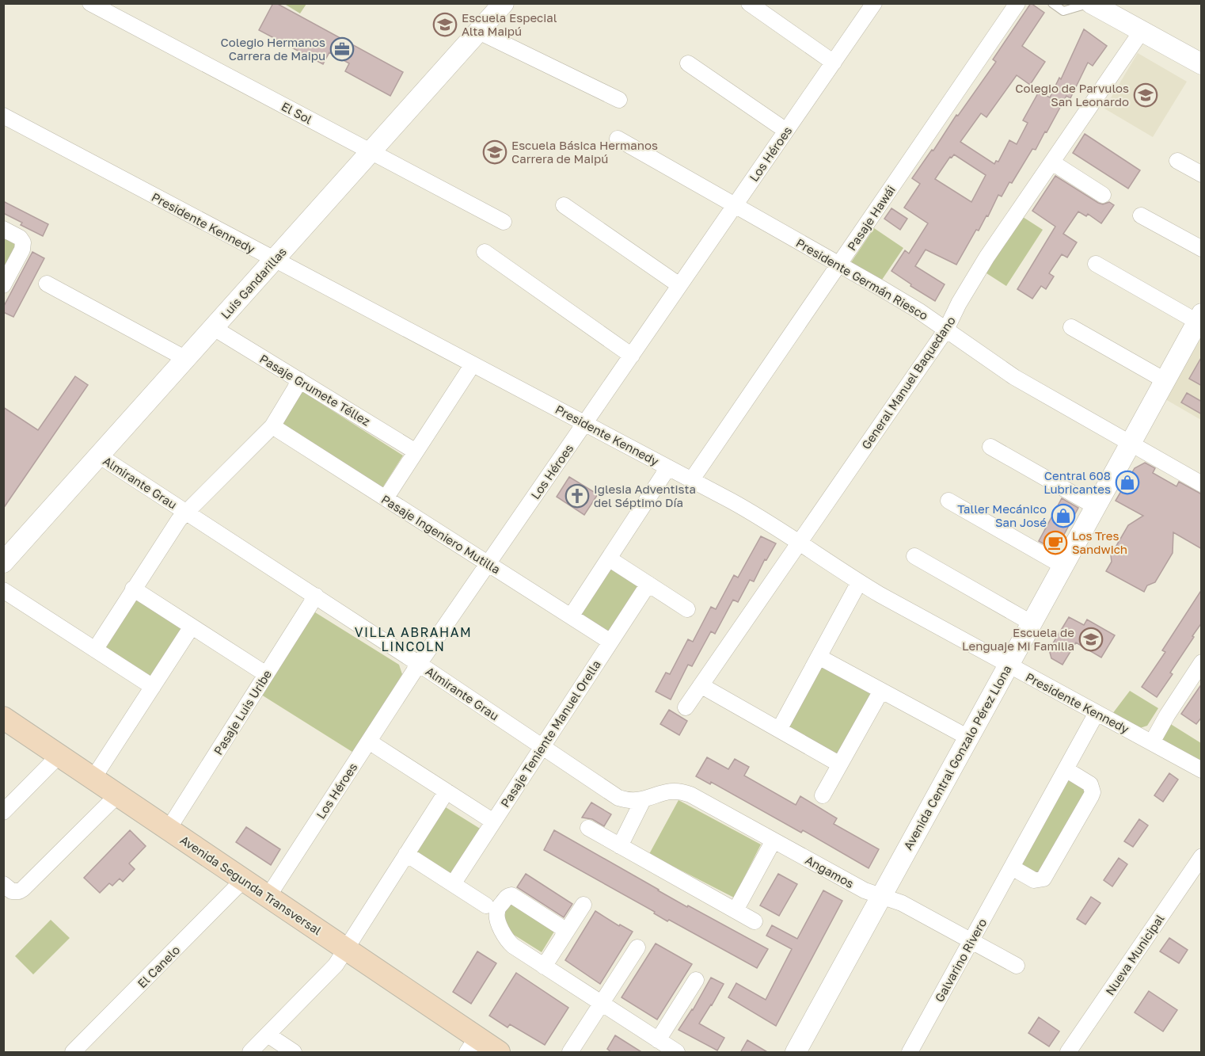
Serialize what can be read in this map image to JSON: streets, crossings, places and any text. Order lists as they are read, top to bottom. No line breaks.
{"streets":{"main road":["Avenida Segunda Transversal"],"street":["El Sol","Los Héroes","Pasaje Hawái","Presidente Kennedy","Presidente Germán Riesco","Luis Gandarillas","General Manuel Baquedano","Pasaje Grumete Téllez","Almirante Grau","Pasaje Ingeniero Mutilla","Pasaje Luis Uribe","Pasaje Teniente Manuel Orella","Avenida Central Gonzalo Pérez Llona","Angamos","Nueva Municipal","Galvarino Rivero","El Canelo"]},"crossings":[["El Sol","Luis Gandarillas"],["Los Héroes","Presidente Kennedy"],["Los Héroes","Presidente Germán Riesco"],["Los Héroes","Almirante Grau"],["Los Héroes","Pasaje Ingeniero Mutilla"],["Los Héroes","Avenida Segunda Transversal"],["Pasaje Hawái","Presidente Kennedy"],["Pasaje Hawái","Presidente Germán Riesco"],["Presidente Kennedy","Luis Gandarillas"],["Presidente Kennedy","General Manuel Baquedano"],["Presidente Kennedy","Avenida Central Gonzalo Pérez Llona"],["Presidente Kennedy","Galvarino Rivero"],["Presidente Germán Riesco","General Manuel Baquedano"],["Presidente Germán Riesco","Avenida Central Gonzalo Pérez Llona"],["Luis Gandarillas","Pasaje Grumete Téllez"],["Luis Gandarillas","Almirante Grau"],["Almirante Grau","Pasaje Luis Uribe"],["Almirante Grau","Pasaje Teniente Manuel Orella"],["Almirante Grau","Angamos"],["Pasaje Ingeniero Mutilla","Pasaje Teniente Manuel Orella"],["Pasaje Luis Uribe","Avenida Segunda Transversal"],["Avenida Central Gonzalo Pérez Llona","Angamos"],["Angamos","Galvarino Rivero"],["Avenida Segunda Transversal","El Canelo"]],"districts":["VILLA ABRAHAM LINCOLN"],"places":{"school or university":["Escuela Especial Alta Maipú","Colegio de Parvulos San Leonardo","Escuela Básica Hermanos Carrera de Maipú","Escuela de Lenguaje Mi Familia"],"office":["Colegio Hermanos Carrera de Maipu"],"shop":["Central 608 Lubricantes","Taller Mecánico San José"],"church":["Iglesia Adventista del Séptimo Día"],"cafe":["Los Tres Sandwich"]}}
